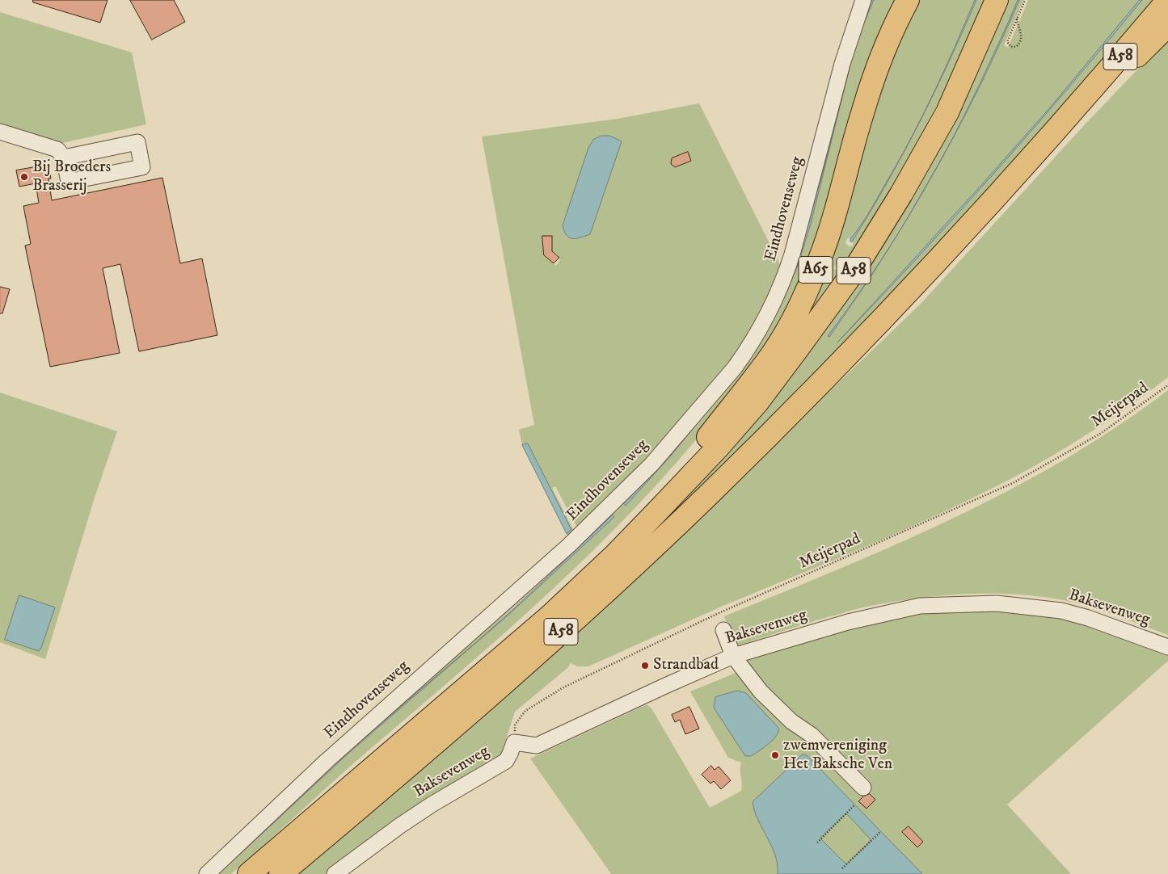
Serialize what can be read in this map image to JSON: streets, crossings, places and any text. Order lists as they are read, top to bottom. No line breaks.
{"streets":{"highway":["A58","A65"],"street":["Eindhovenseweg","Baksevenweg"],"path":["Meijerpad"]},"crossings":[["A58","A65"],["Meijerpad","Baksevenweg"]],"places":["Bij Broeders Brasserij","Strandbad","zwemvereniging Het Baksche Ven"]}
